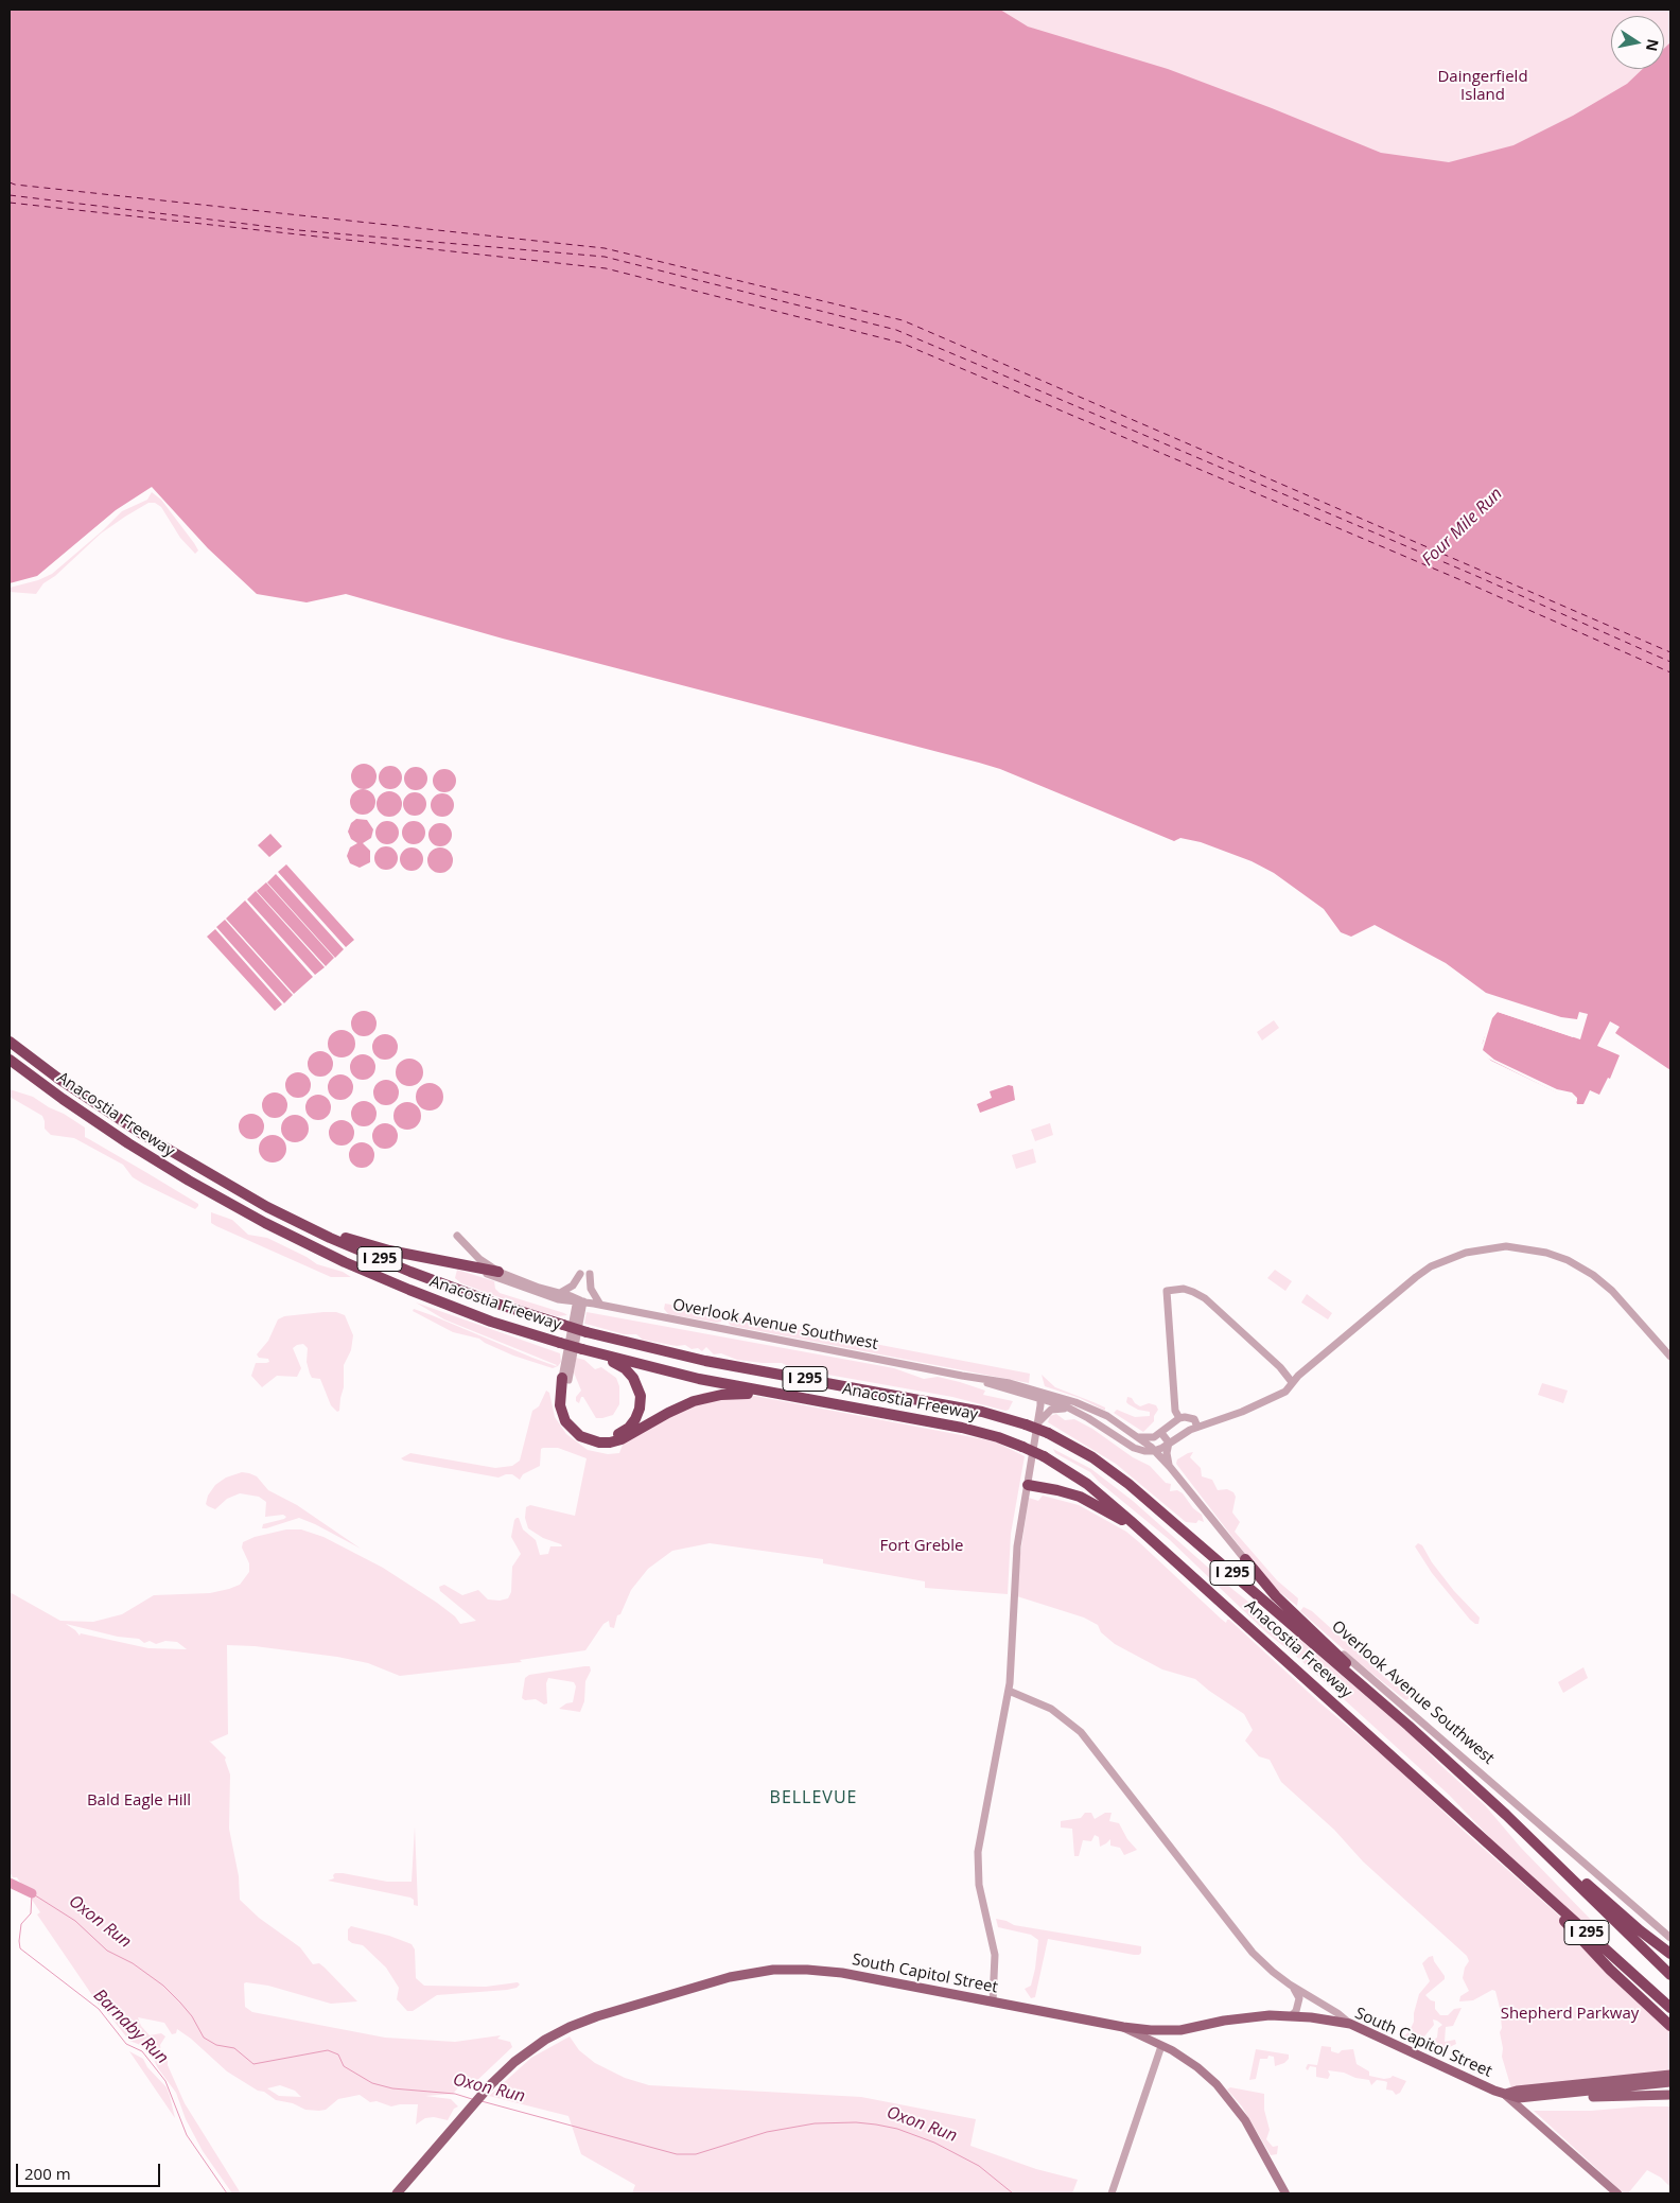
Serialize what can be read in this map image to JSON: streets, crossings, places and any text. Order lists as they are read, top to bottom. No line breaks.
{"streets":{"highway":["Anacostia Freeway","I 295"],"main road":["South Capitol Street"],"street":["Overlook Avenue Southwest"]},"districts":["BELLEVUE"],"water":["Four Mile Run","Oxon Run","Barnaby Run"],"parks":["Daingerfield Island","Fort Greble","Bald Eagle Hill","Shepherd Parkway"],"scale_bar":"200 m","north":"right"}
